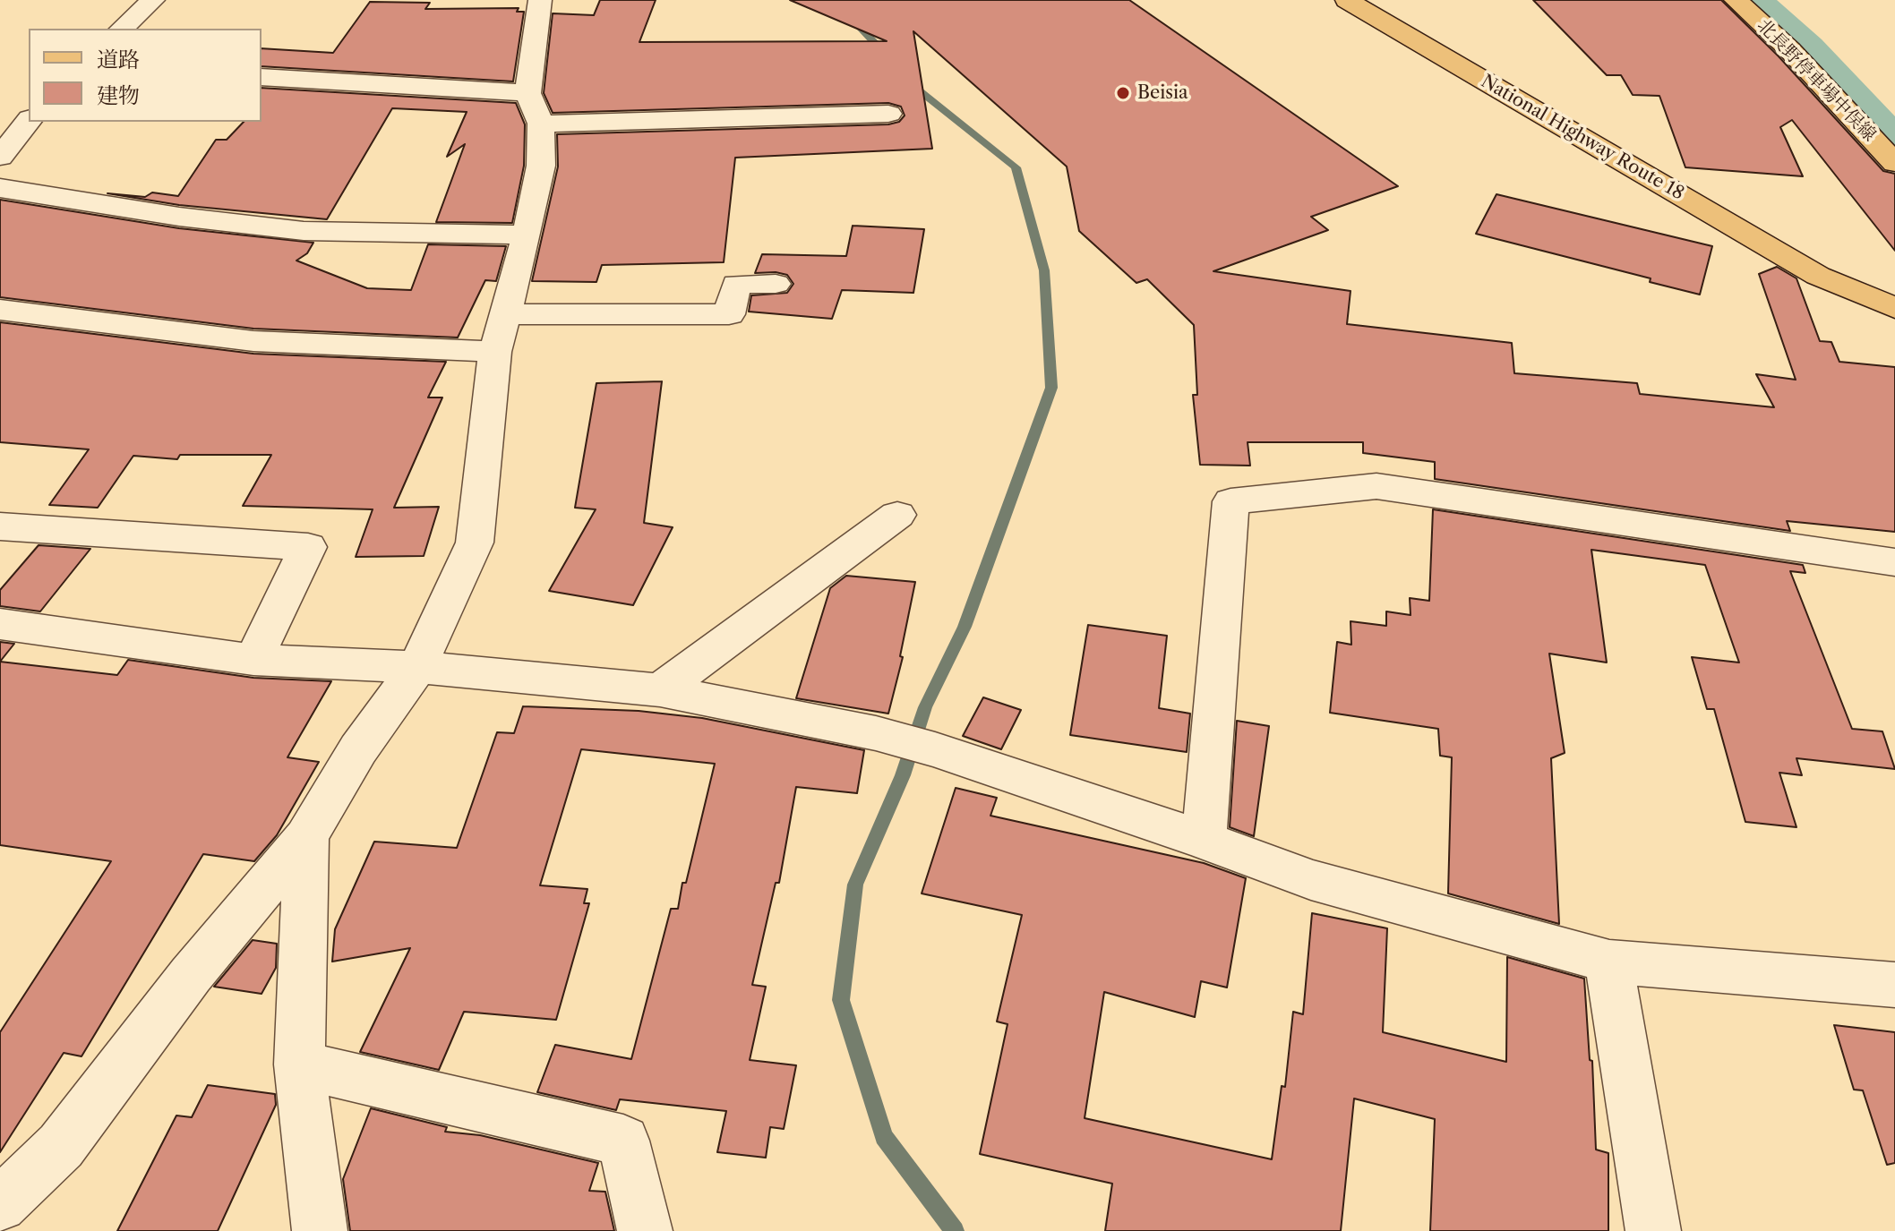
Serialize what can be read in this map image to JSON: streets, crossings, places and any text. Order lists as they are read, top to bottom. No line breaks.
{"streets":{"main road":["北長野停車場中俣線","National Highway Route 18"]},"places":["Beisia"],"legend":["道路","建物"]}
